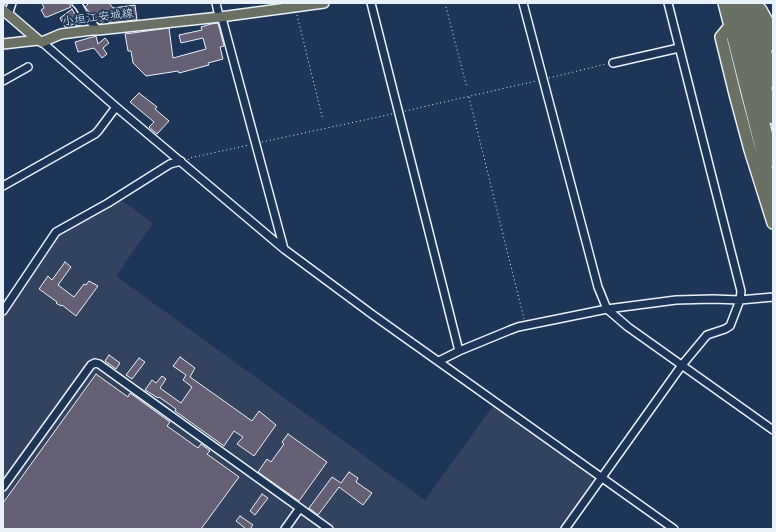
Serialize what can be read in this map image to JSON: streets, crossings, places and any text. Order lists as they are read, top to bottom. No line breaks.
{"streets":{"main road":["小垣江安城線"]}}
